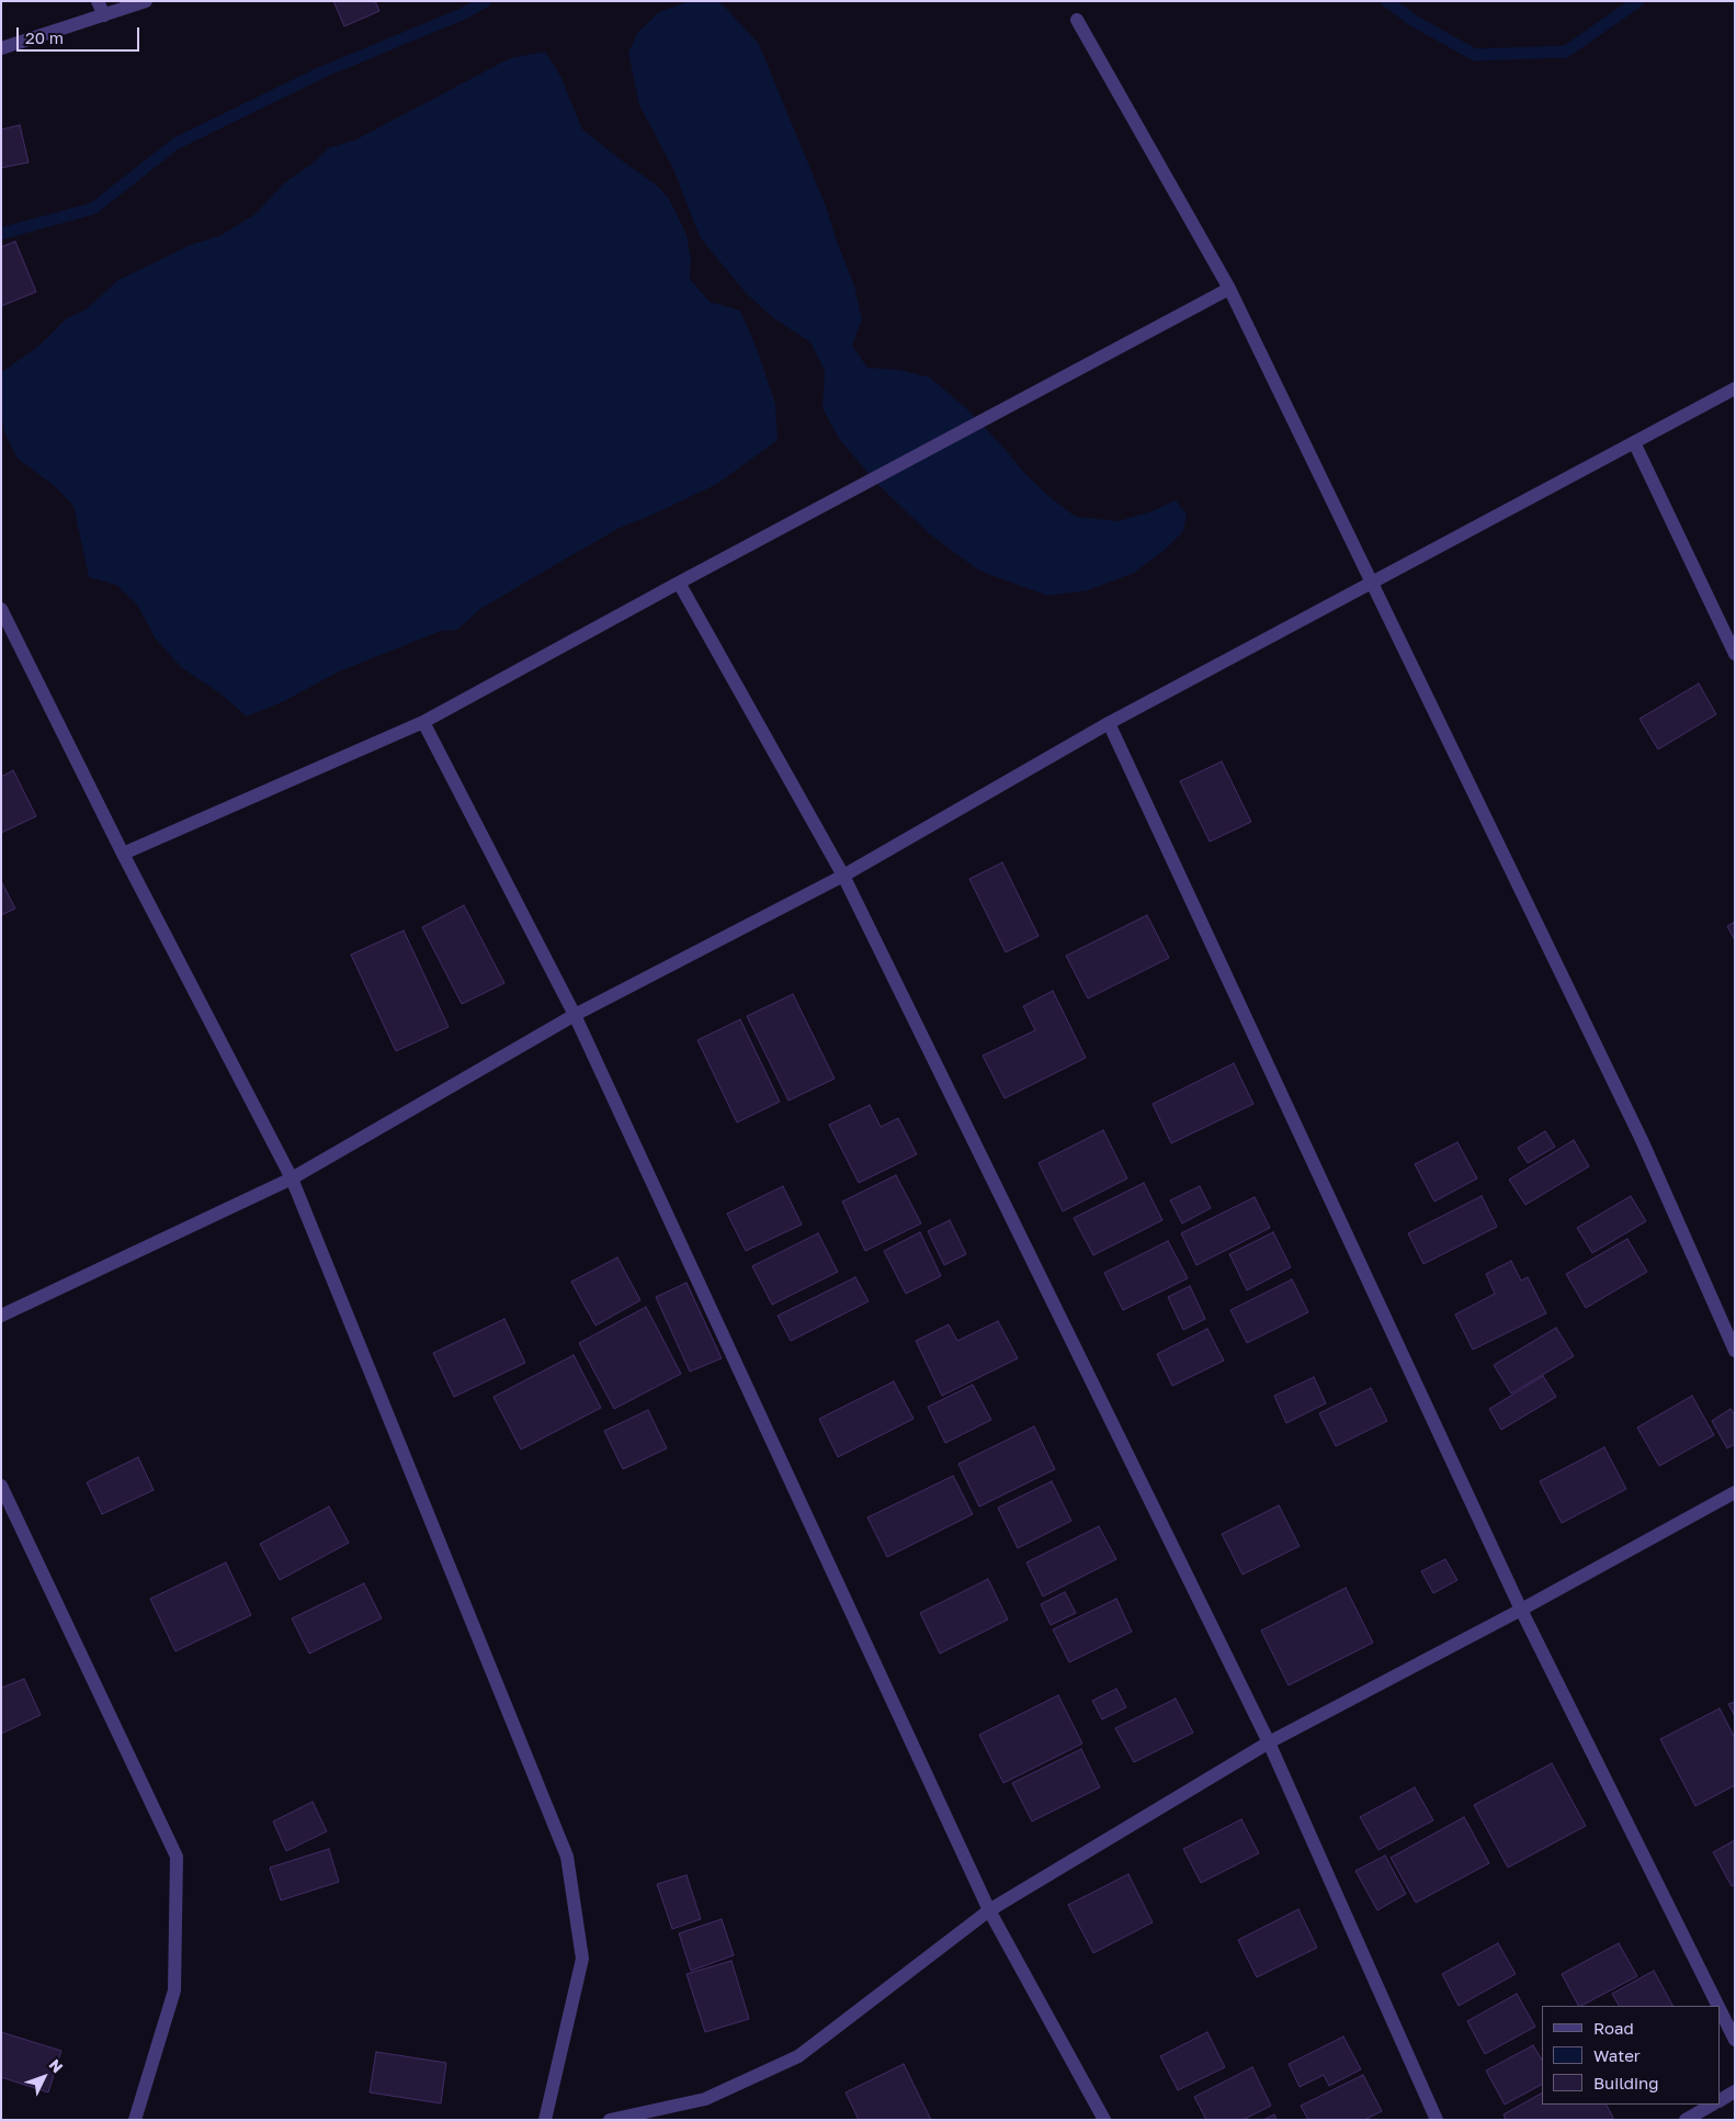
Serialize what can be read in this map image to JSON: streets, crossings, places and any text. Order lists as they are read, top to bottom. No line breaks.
{"legend":["Road","Water","Building"],"scale_bar":"20 m","north":"top right"}
